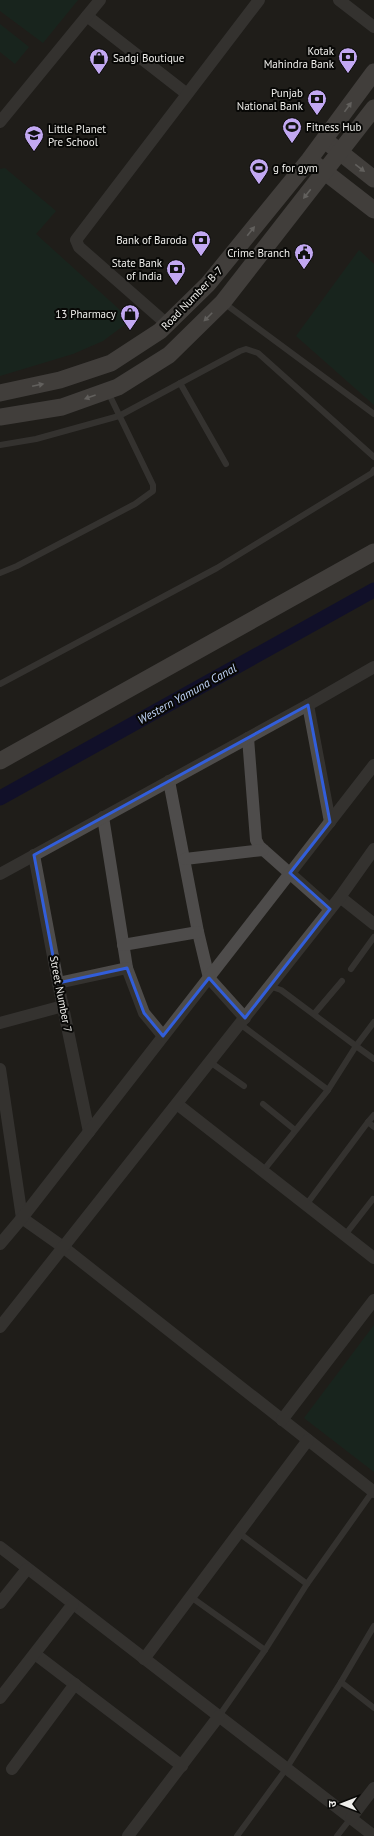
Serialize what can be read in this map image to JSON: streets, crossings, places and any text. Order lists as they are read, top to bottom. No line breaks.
{"streets":{"street":["Road Number B-7","Street Number 7"]},"water":["Western Yamuna Canal"],"places":{"bank":["Kotak Mahindra Bank","Punjab National Bank","Bank of Baroda","State Bank of India"],"shop":["Sadgi Boutique","13 Pharmacy"],"sports":["Fitness Hub","g for gym"],"school or university":["Little Planet Pre School"],"public building":["Crime Branch"]},"north":"left"}
